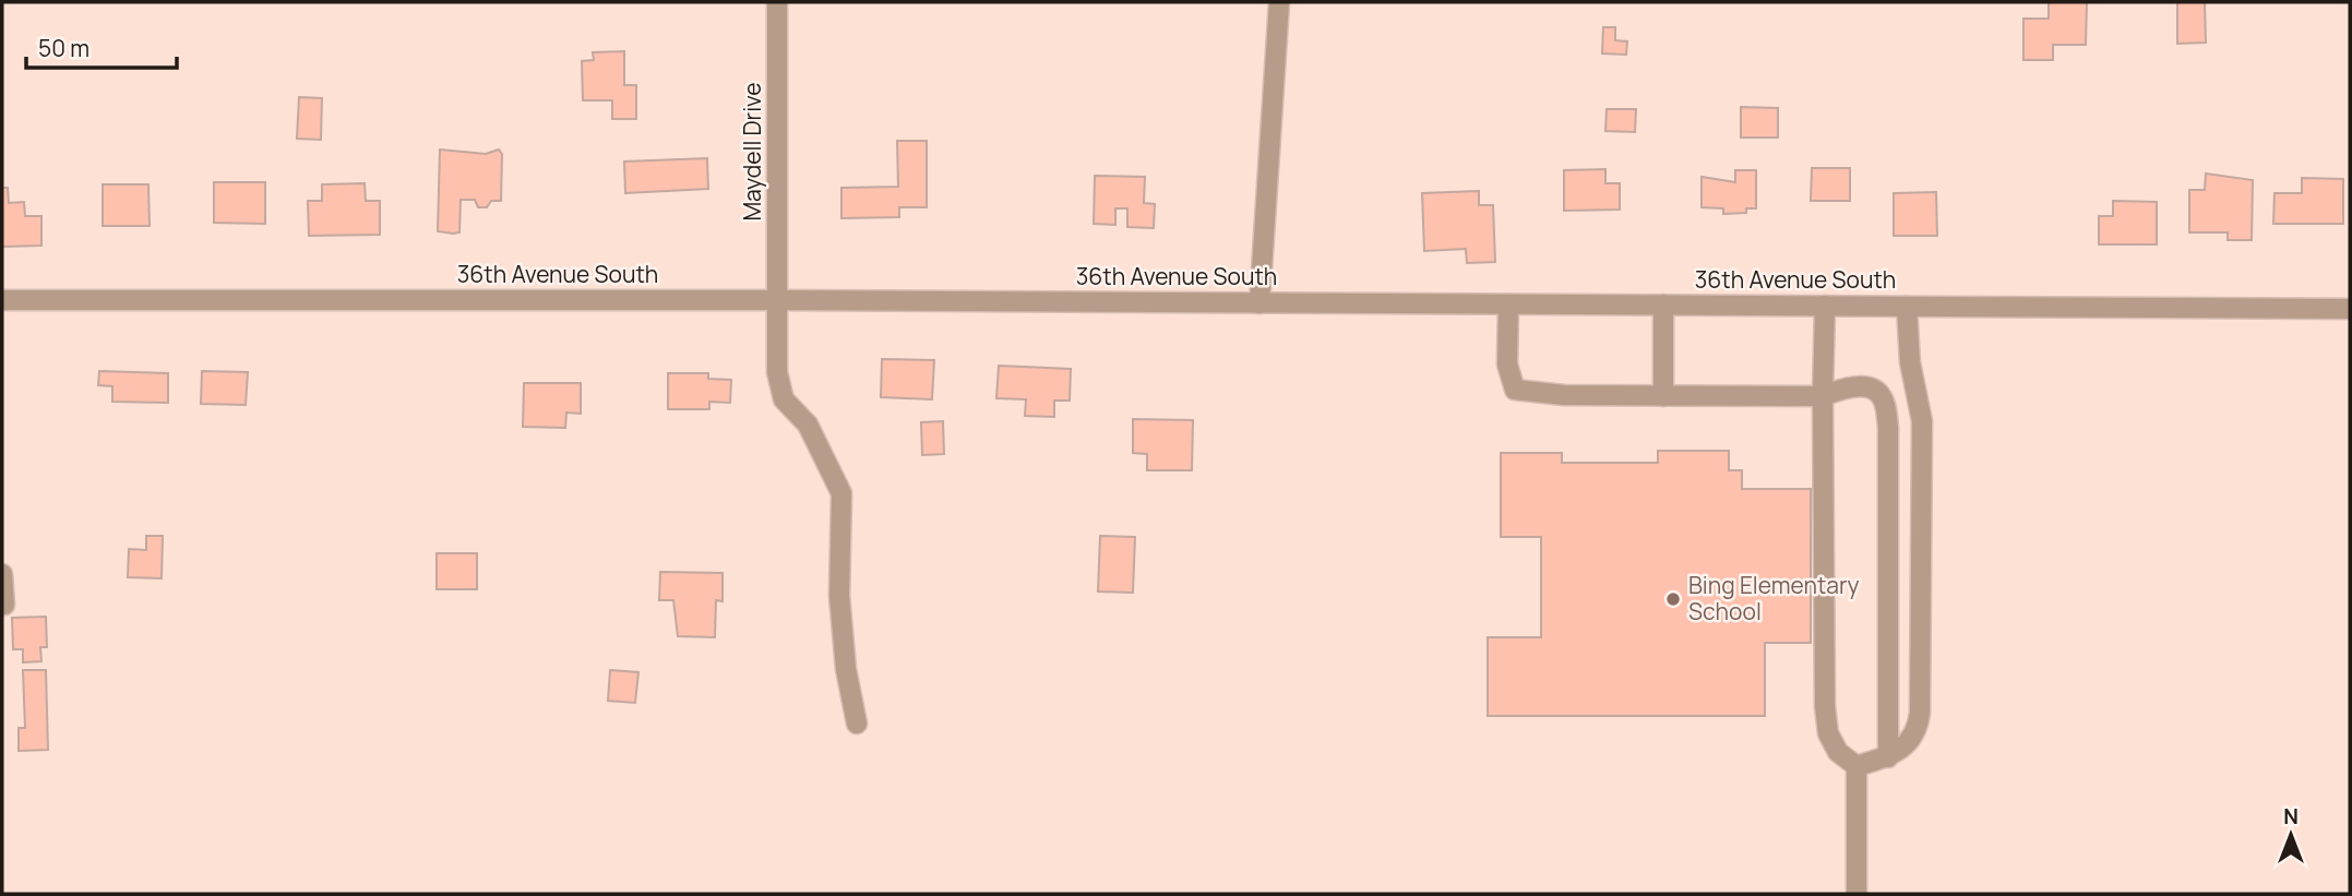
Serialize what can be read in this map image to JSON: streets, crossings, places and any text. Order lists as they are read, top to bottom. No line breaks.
{"streets":{"street":["Maydell Drive","36th Avenue South"]},"crossings":[["Maydell Drive","36th Avenue South"]],"places":["Bing Elementary School"],"scale_bar":"50 m","north":"top"}
